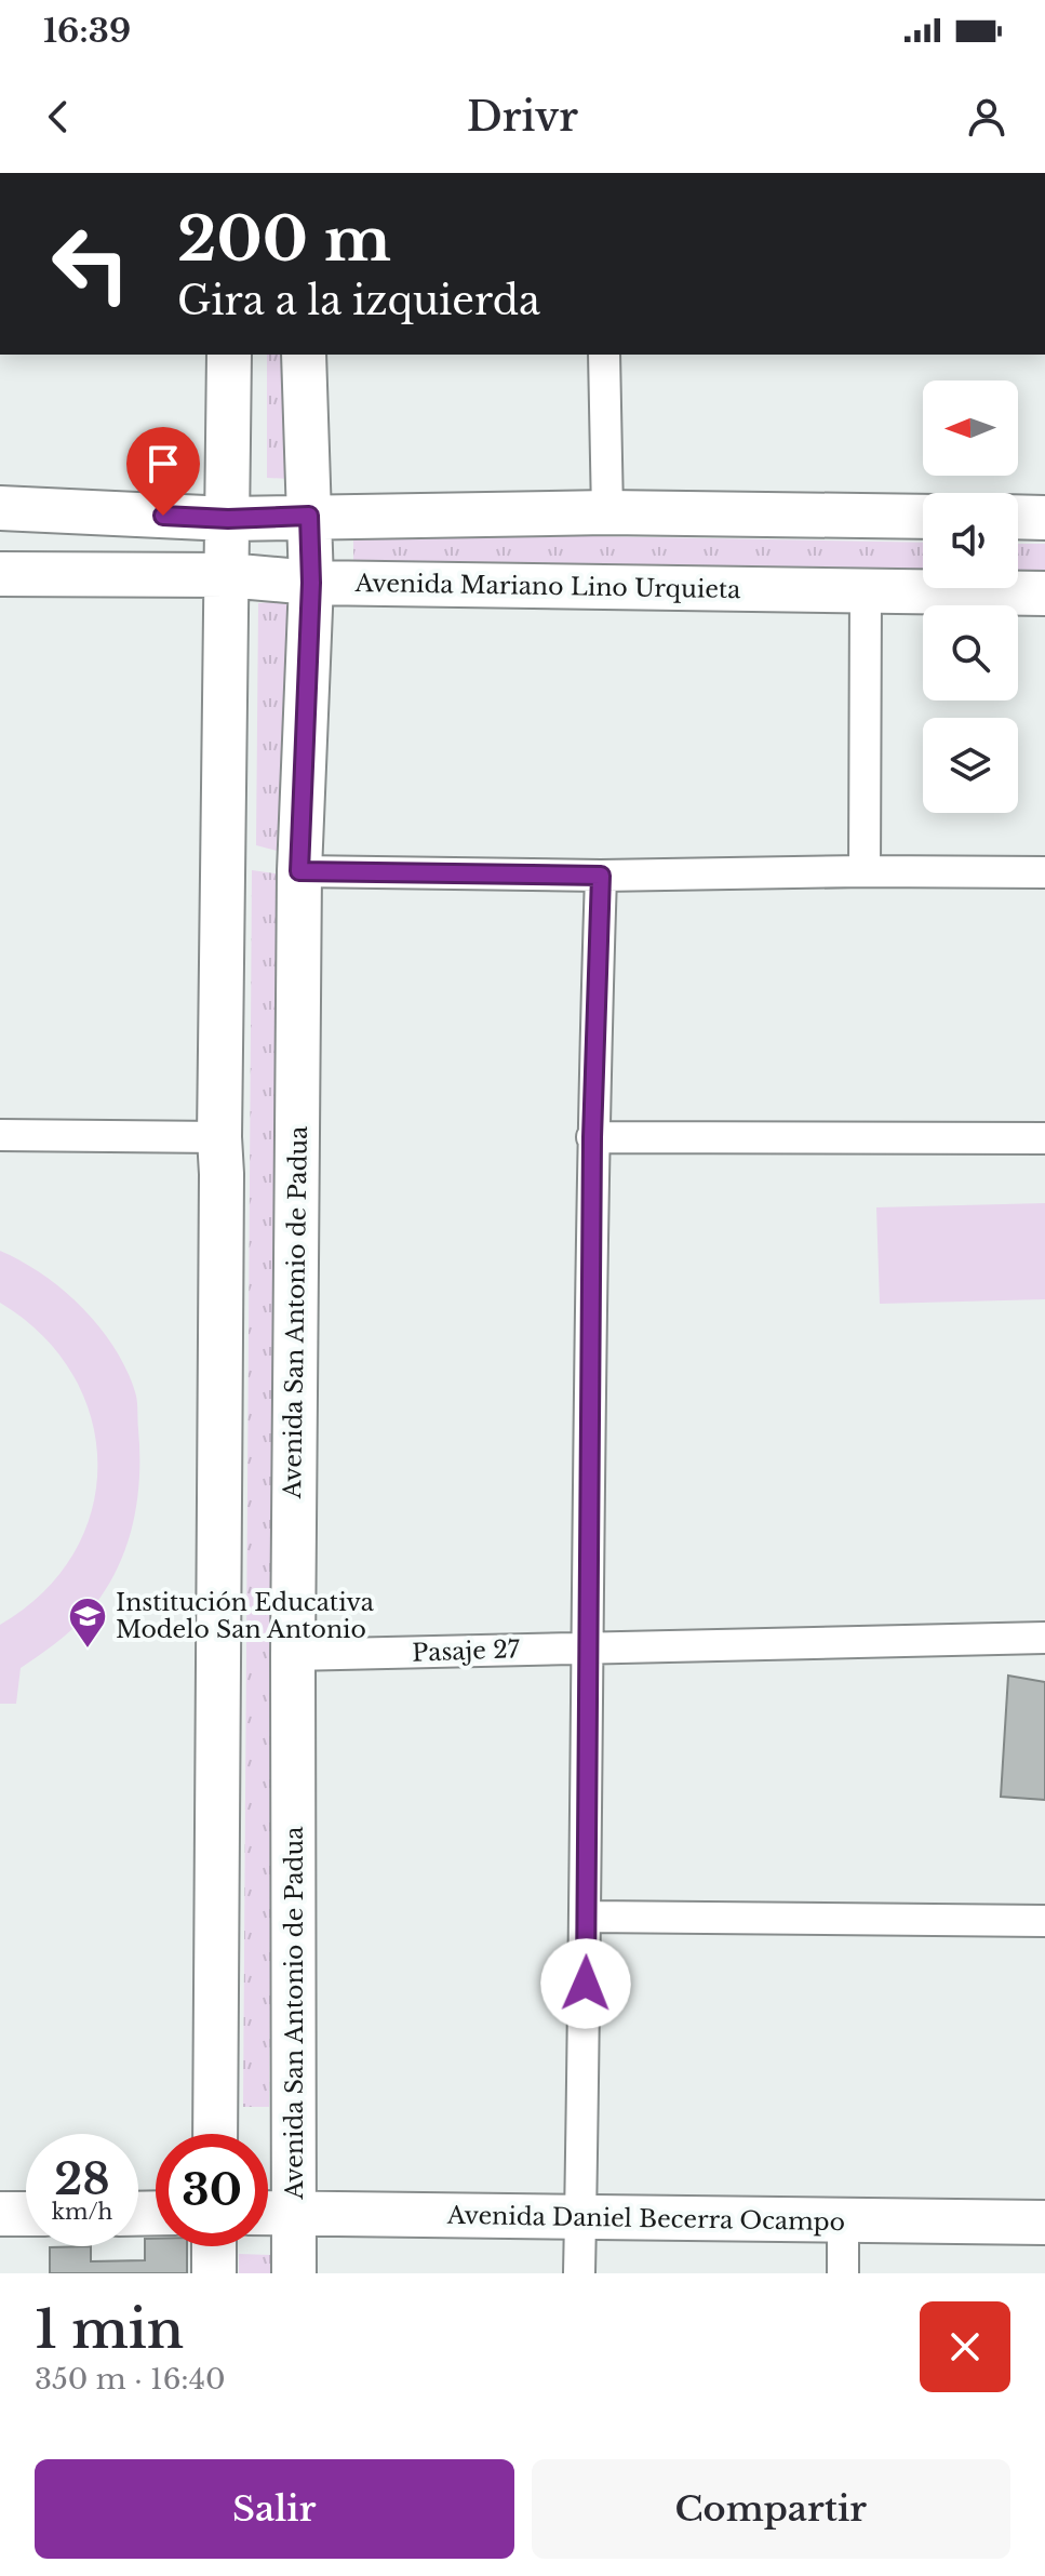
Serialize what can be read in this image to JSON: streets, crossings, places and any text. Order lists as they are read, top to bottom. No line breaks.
{"streets":{"street":["Avenida Mariano Lino Urquieta","Avenida San Antonio de Padua","Pasaje 27","Avenida Daniel Becerra Ocampo"]},"crossings":[["Avenida Mariano Lino Urquieta","Avenida San Antonio de Padua"],["Avenida San Antonio de Padua","Pasaje 27"],["Avenida San Antonio de Padua","Avenida Daniel Becerra Ocampo"]],"places":{"school or university":["Institución Educativa Modelo San Antonio"]},"north":"left","page":{"status":"16:39","header":"Drivr","turn":["200 m","Gira a la izquierda"],"speed":"28 km/h","limit":"30","heading":["1 min","350 m · 16:40"],"buttons":["Salir","Compartir"]}}
